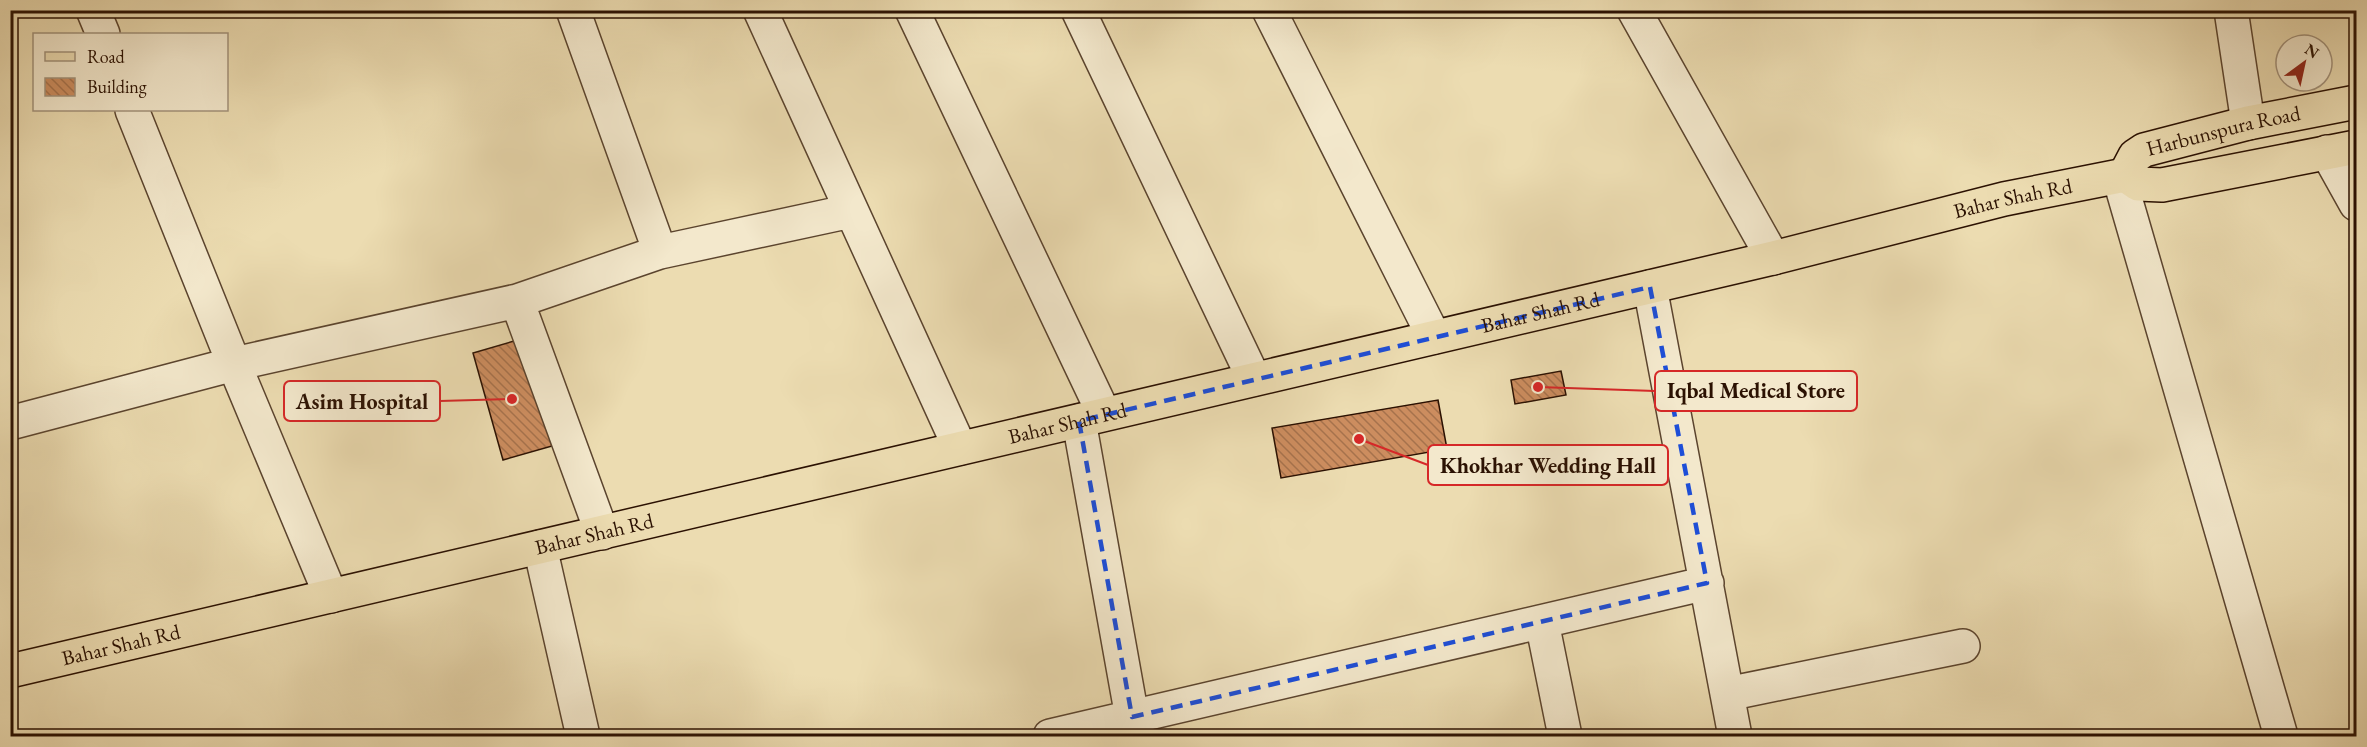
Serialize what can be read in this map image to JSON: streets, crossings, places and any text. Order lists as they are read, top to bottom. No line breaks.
{"streets":{"main road":["Harbunspura Road","Bahar Shah Rd"]},"crossings":[["Harbunspura Road","Bahar Shah Rd"]],"places":["Iqbal Medical Store","Asim Hospital","Khokhar Wedding Hall"],"legend":["Road","Building"],"north":"top right"}
